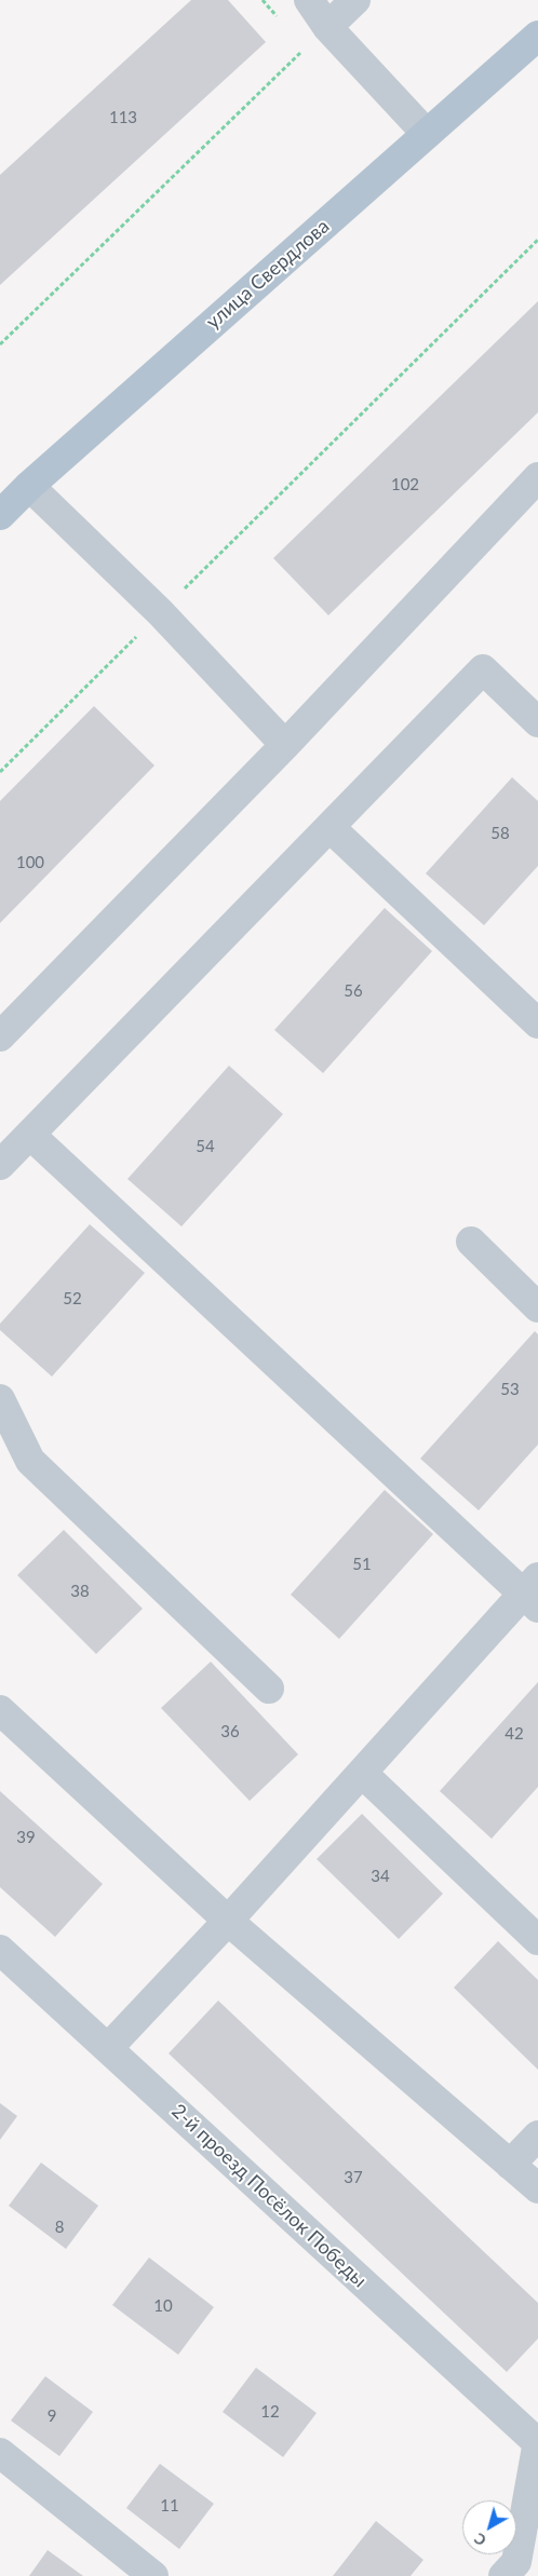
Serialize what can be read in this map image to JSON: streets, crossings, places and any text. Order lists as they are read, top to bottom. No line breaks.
{"streets":{"main road":["улица Свердлова"],"street":["2-й проезд Посёлок Победы"]},"house_numbers":["113","102","58","100","56","54","52","53","51","38","36","42","39","34","37","8","10","12","9","11"],"north":"bottom left"}
